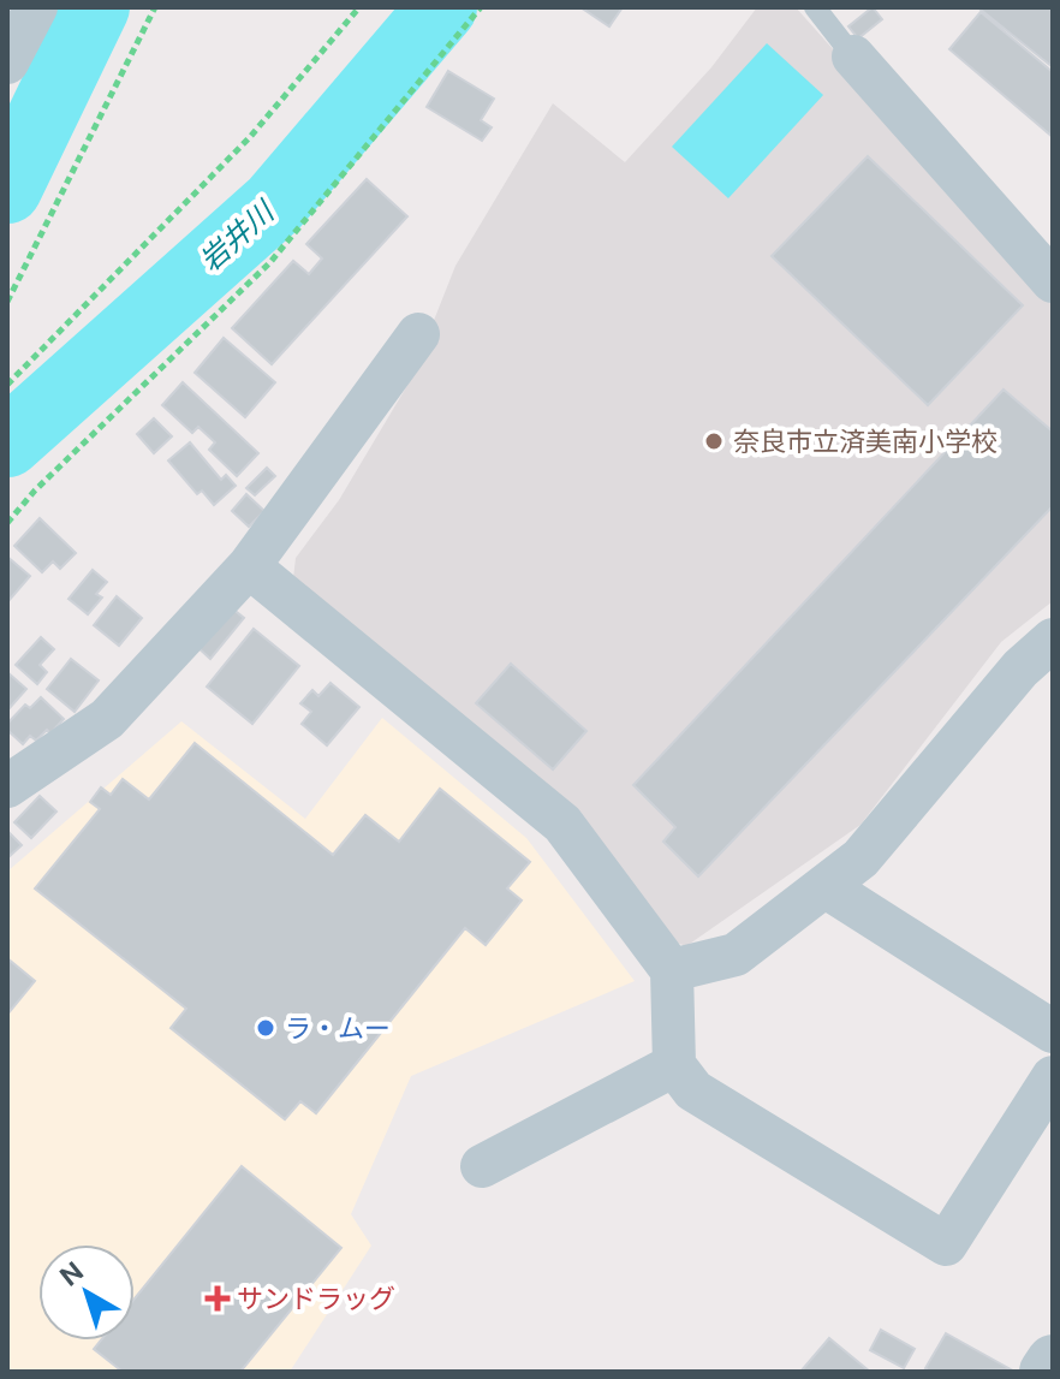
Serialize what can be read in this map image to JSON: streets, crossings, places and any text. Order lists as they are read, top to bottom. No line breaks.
{"water":["岩井川"],"places":{"other":["奈良市立済美南小学校","ラ・ムー"],"health":["サンドラッグ"]},"north":"top left"}
